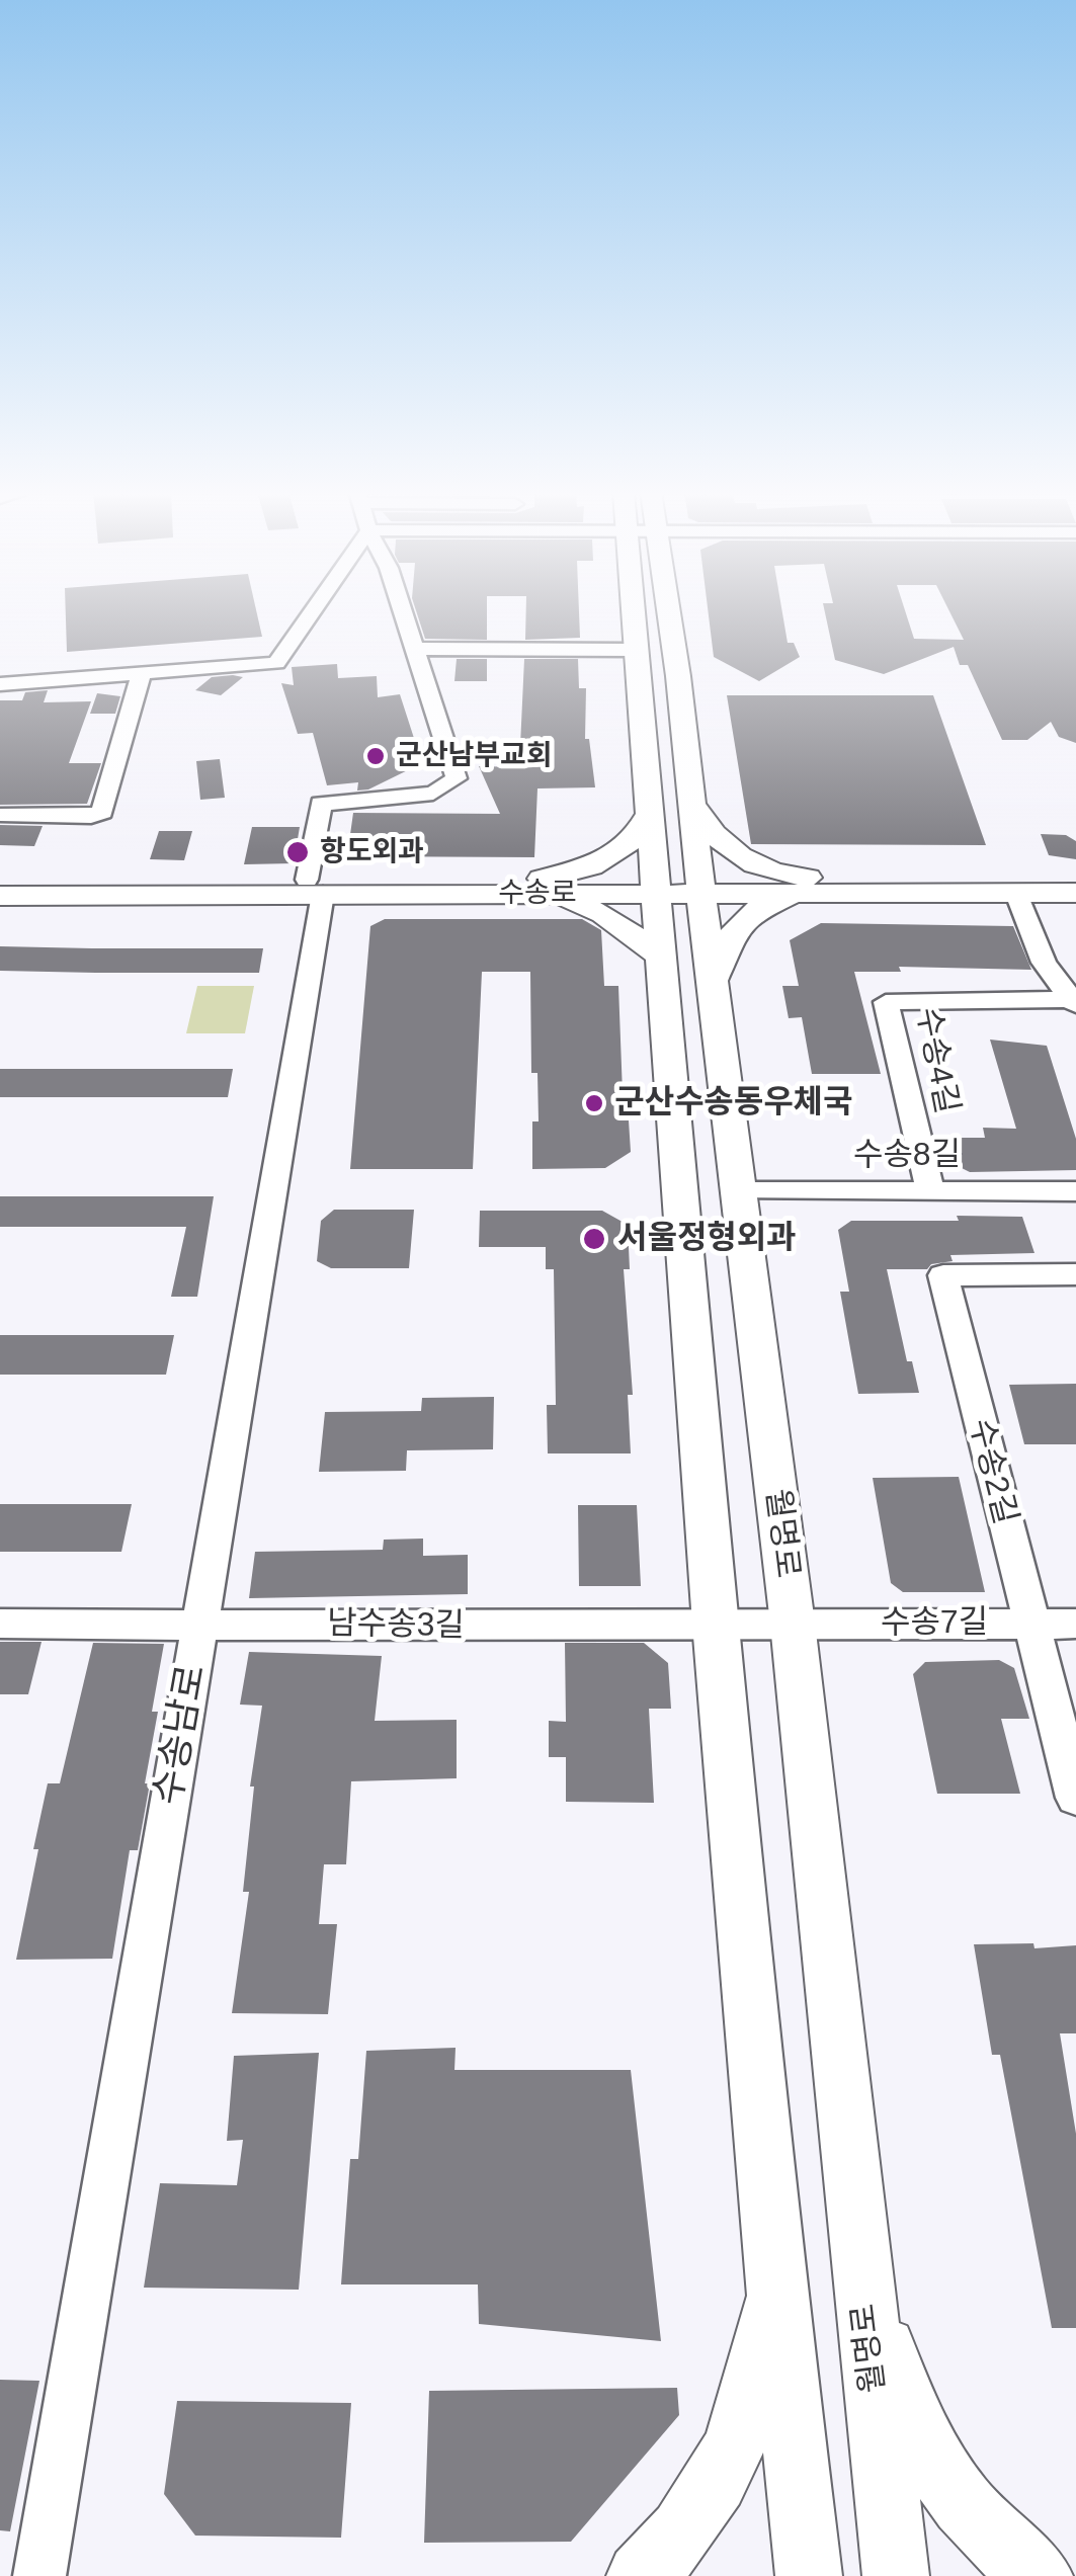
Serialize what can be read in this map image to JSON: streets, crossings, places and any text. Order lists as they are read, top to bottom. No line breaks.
{"streets":{"street":["수송로","수송4길","수송8길","수송2길","월명로","수송7길","남수송3길","수송남로"]},"crossings":[["수송로","월명로"],["수송로","수송남로"],["수송4길","수송8길"],["수송8길","월명로"],["수송2길","수송7길"],["월명로","수송7길"],["월명로","남수송3길"],["수송7길","남수송3길"],["남수송3길","수송남로"]],"places":["군산남부교회","항도외과","군산수송동우체국","서울정형외과"]}
